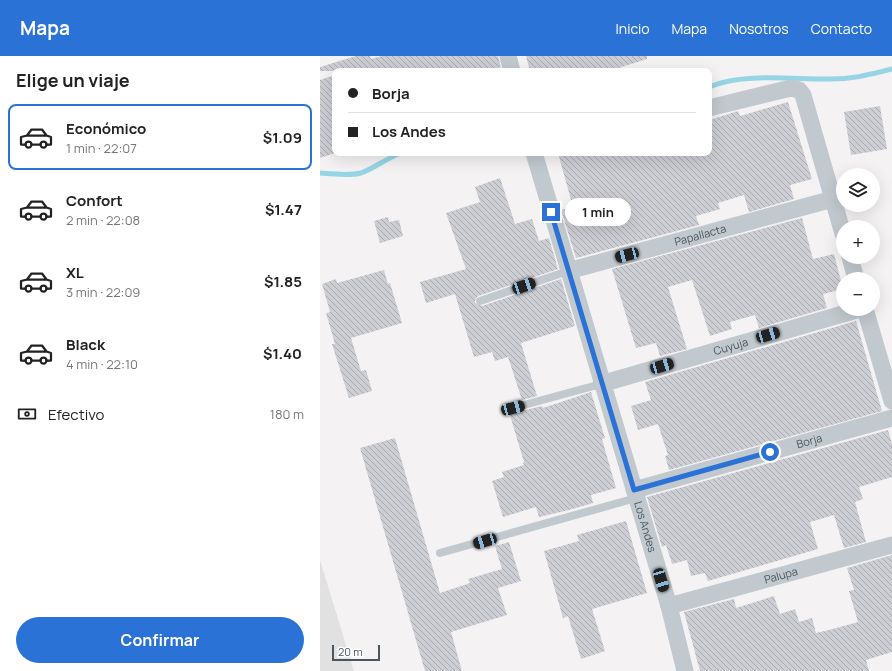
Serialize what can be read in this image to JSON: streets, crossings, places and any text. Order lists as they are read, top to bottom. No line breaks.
{"streets":{"street":["Papallacta","Cuyuja","Borja","Los Andes","Palupa"]},"crossings":[["Papallacta","Los Andes"],["Cuyuja","Los Andes"],["Borja","Los Andes"],["Los Andes","Palupa"]],"scale_bar":"20 m","page":{"header":"Mapa","nav":["Inicio","Mapa","Nosotros","Contacto"],"heading":"Elige un viaje","banner":["Borja","Los Andes"],"list":[{"name":"Económico","note":"1 min · 22:07","value":"$1.09"},{"name":"Confort","note":"2 min · 22:08","value":"$1.47"},{"name":"XL","note":"3 min · 22:09","value":"$1.85"},{"name":"Black","note":"4 min · 22:10","value":"$1.40"}],"map_buttons":["+","−"],"bubble":"1 min","pay":["Efectivo","180 m"],"buttons":"Confirmar","scale":"20 m"}}
